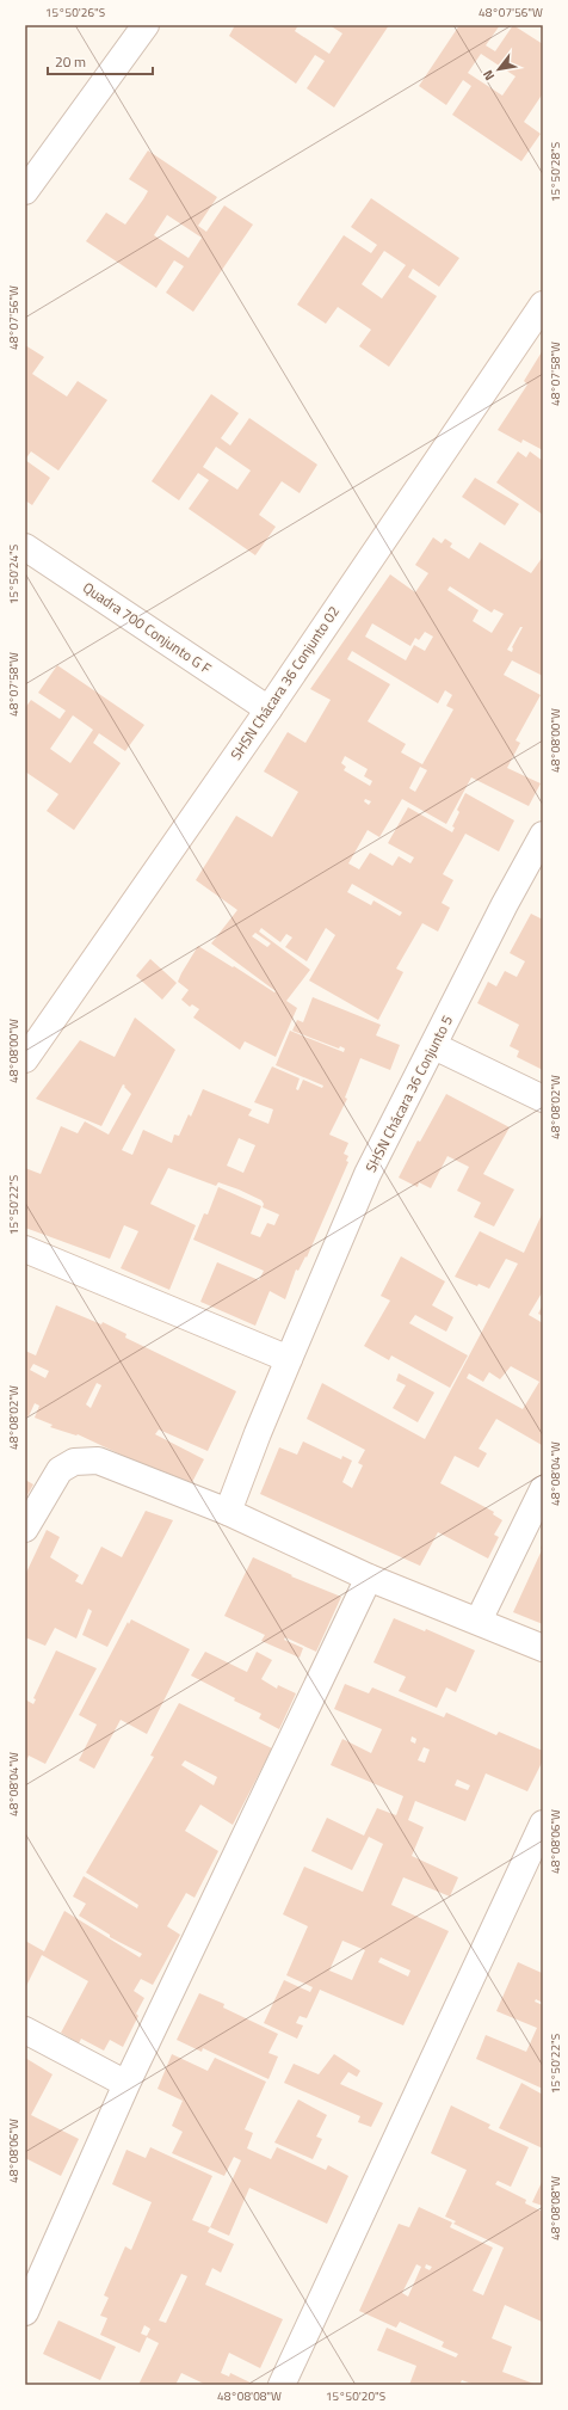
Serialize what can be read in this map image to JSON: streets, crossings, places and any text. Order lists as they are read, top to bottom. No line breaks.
{"streets":{"street":["Quadra 700 Conjunto G F","SHSN Chácara 36 Conjunto 02","SHSN Chácara 36 Conjunto 5"]},"crossings":[["Quadra 700 Conjunto G F","SHSN Chácara 36 Conjunto 02"]],"scale_bar":"20 m","north":"bottom left","coordinates":["15°50'26\"S","48°07'56\"W","15°50'28\"S","48°07'58\"W","15°50'24\"S","48°08'00\"W","48°08'02\"W","15°50'22\"S","48°08'04\"W","48°08'06\"W","48°08'08\"W","15°50'20\"S"]}
